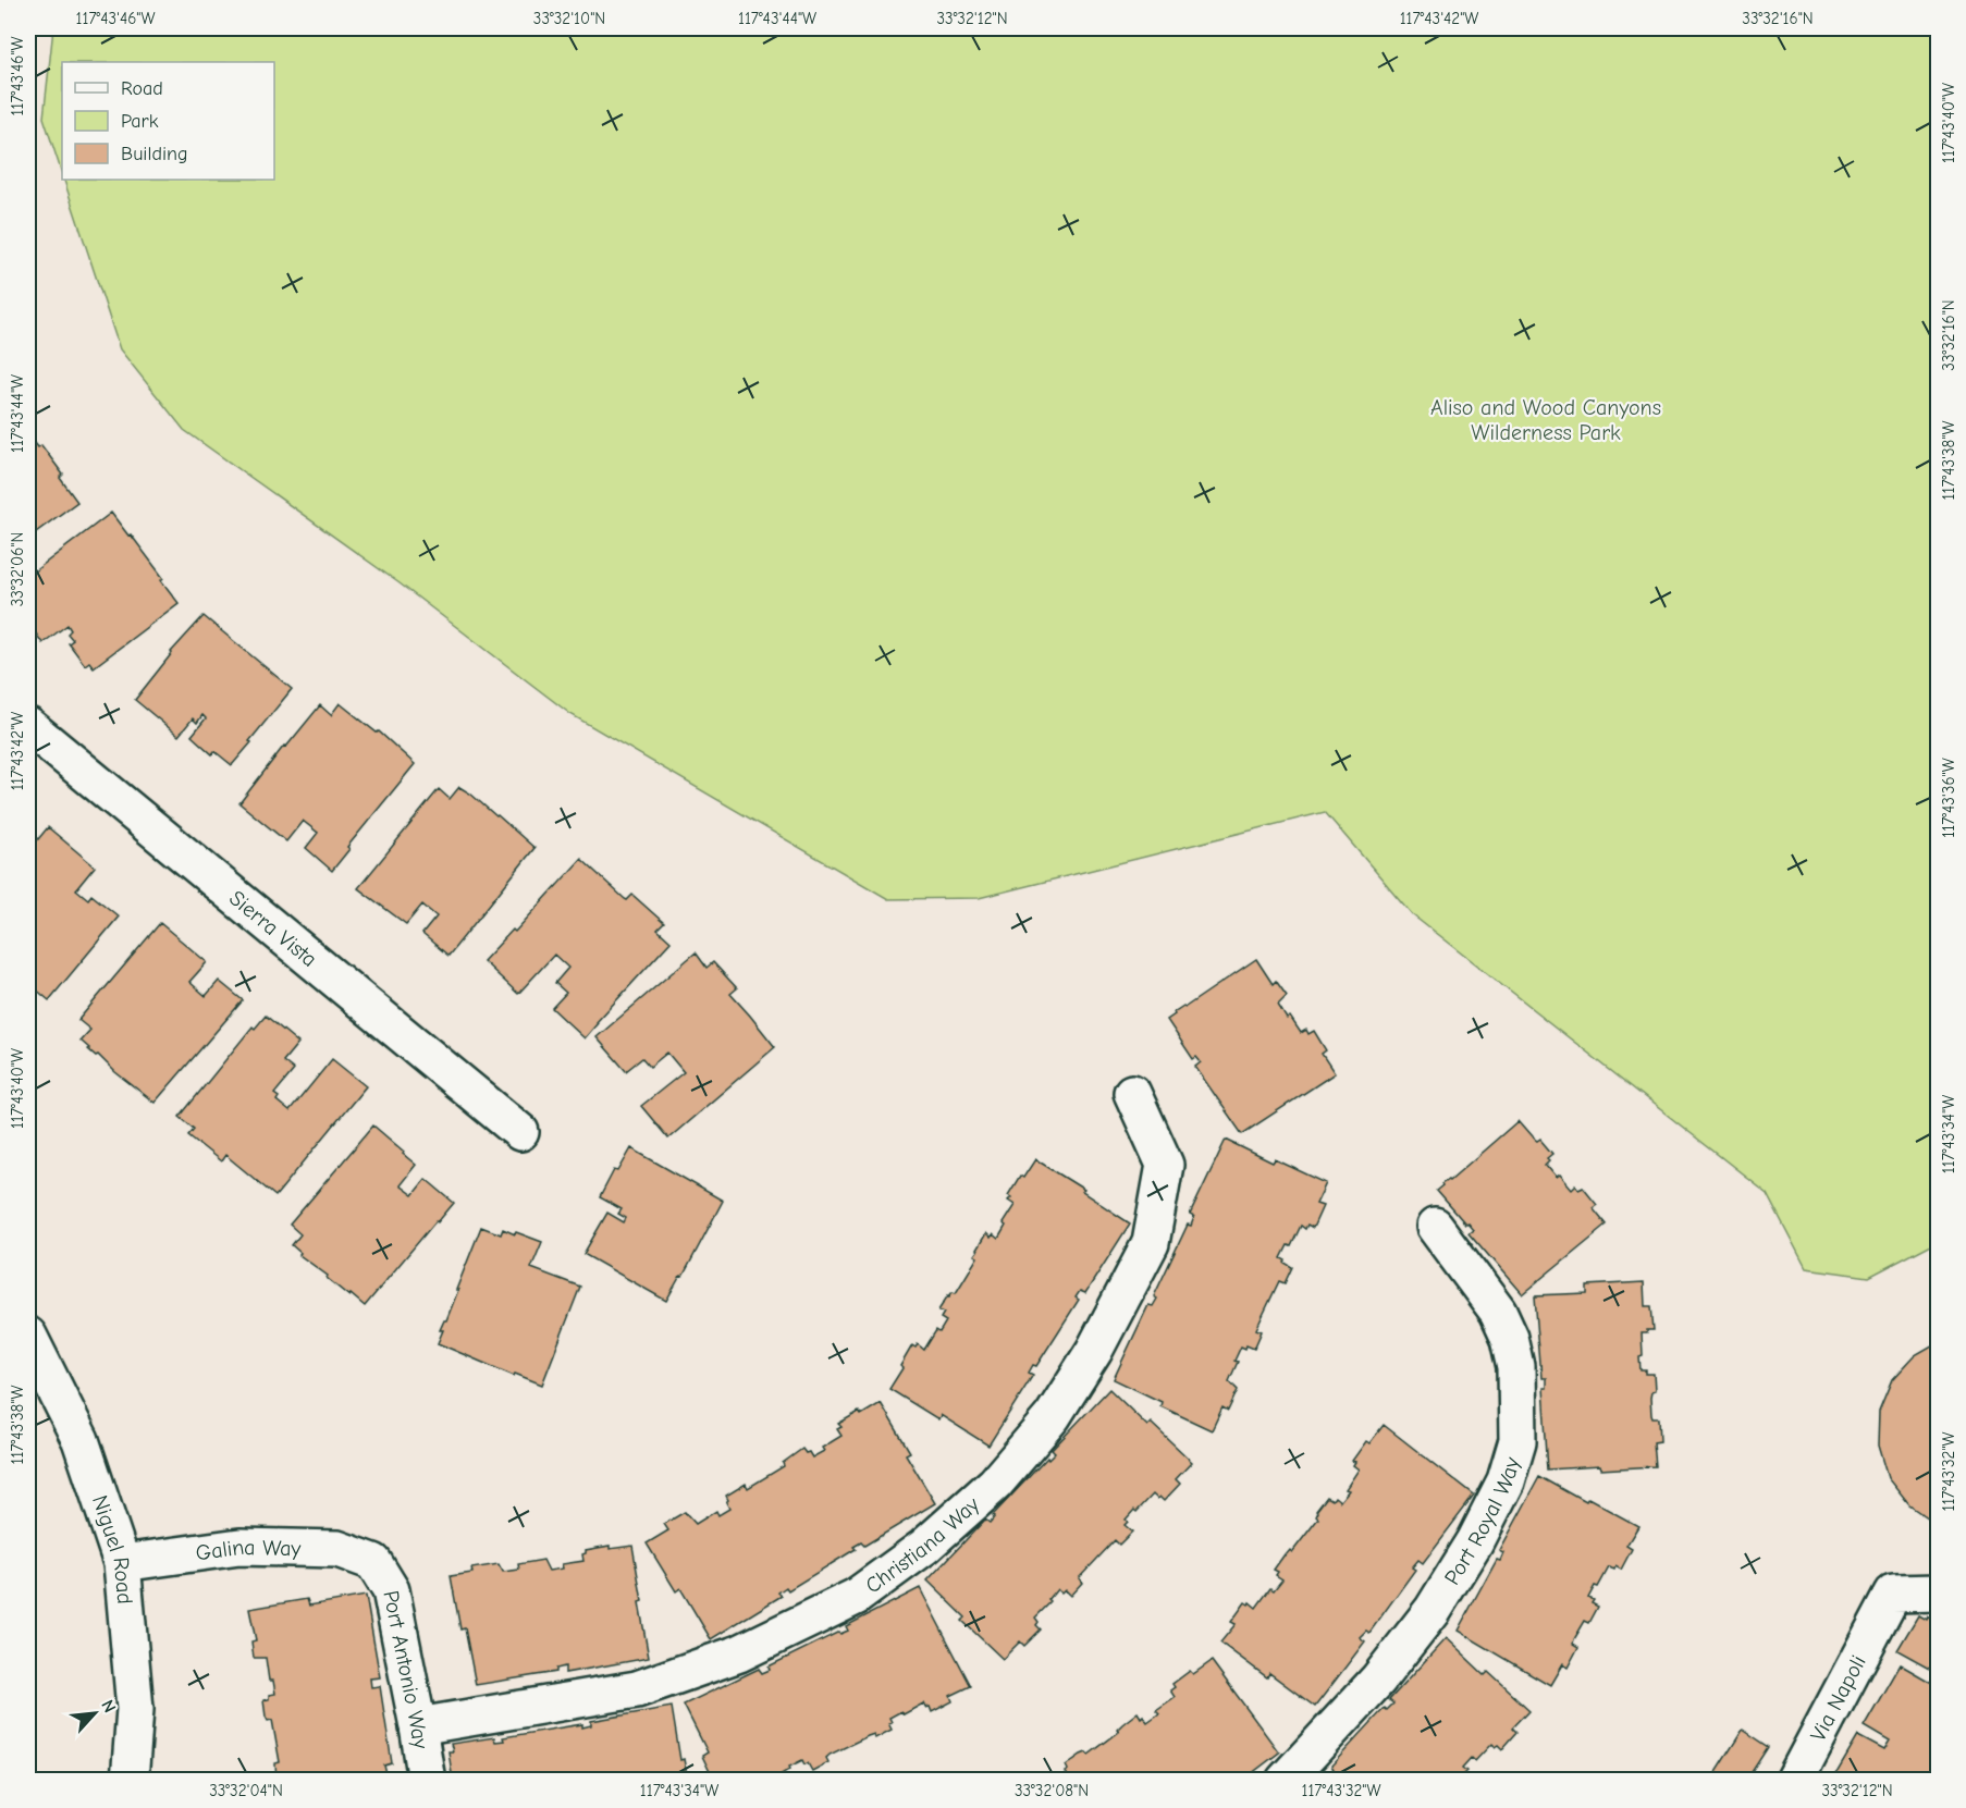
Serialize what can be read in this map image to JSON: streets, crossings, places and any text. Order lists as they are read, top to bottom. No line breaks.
{"streets":{"street":["Sierra Vista","Port Royal Way","Christiana Way","Niguel Road","Galina Way","Port Antonio Way","Via Napoli"]},"crossings":[["Christiana Way","Port Antonio Way"],["Niguel Road","Galina Way"],["Galina Way","Port Antonio Way"]],"parks":["Aliso and Wood Canyons Wilderness Park"],"legend":["Road","Park","Building"],"north":"top right","coordinates":["117°43'46\"W","33°32'10\"N","117°43'44\"W","33°32'12\"N","117°43'42\"W","33°32'16\"N","117°43'40\"W","117°43'38\"W","33°32'06\"N","117°43'36\"W","117°43'34\"W","117°43'32\"W","33°32'04\"N","33°32'08\"N"]}
